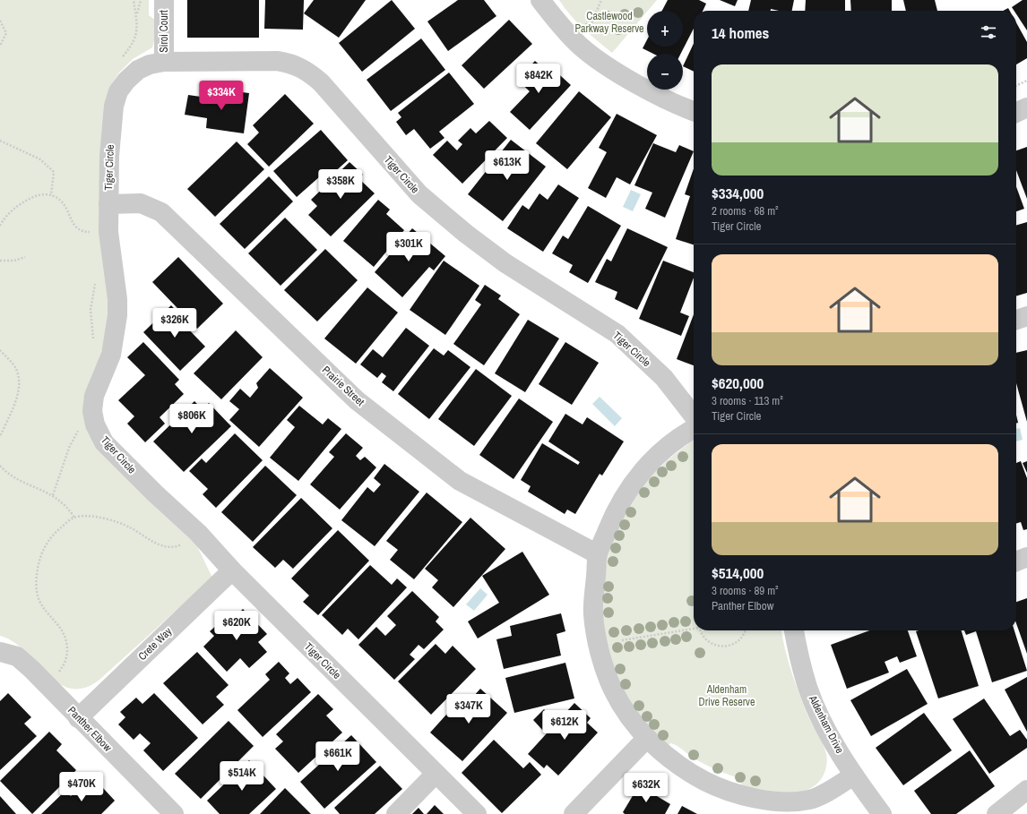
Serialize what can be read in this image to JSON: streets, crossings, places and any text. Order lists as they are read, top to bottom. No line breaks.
{"streets":{"street":["Siroi Court","Tiger Circle","Prairie Street","Crete Way","Aldenham Drive","Panther Elbow"]},"crossings":[["Siroi Court","Tiger Circle"],["Tiger Circle","Prairie Street"],["Tiger Circle","Crete Way"],["Crete Way","Panther Elbow"]],"parks":["Castlewood Parkway Reserve","Aldenham Drive Reserve"],"page":{"map_buttons":["+","−"],"heading":"14 homes","list":[{"name":"$334,000","note":"2 rooms · 68 m² · Tiger Circle"},{"name":"$620,000","note":"3 rooms · 113 m² · Tiger Circle"},{"name":"$514,000","note":"3 rooms · 89 m² · Panther Elbow"}],"price":["$842K","$334K","$613K","$358K","$301K","$326K","$806K","$620K","$347K","$612K","$661K","$514K","$470K","$632K"]}}
